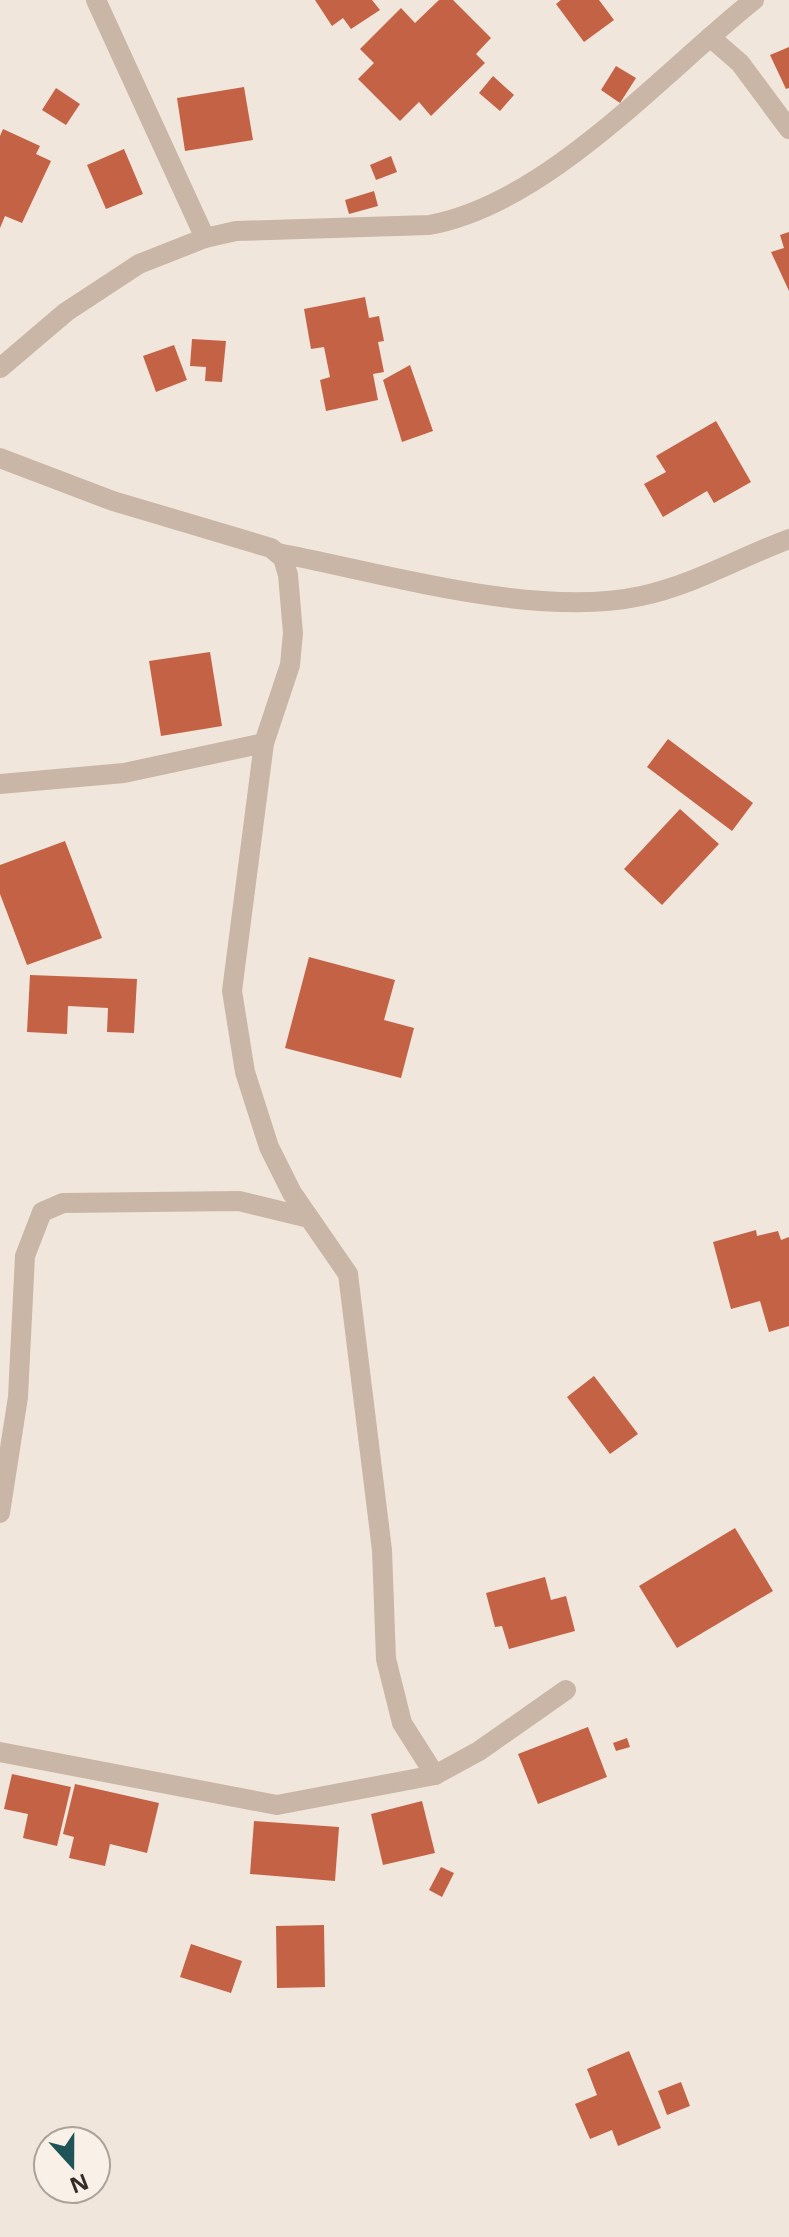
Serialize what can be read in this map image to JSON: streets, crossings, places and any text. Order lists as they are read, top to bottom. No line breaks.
{"north":"bottom"}
